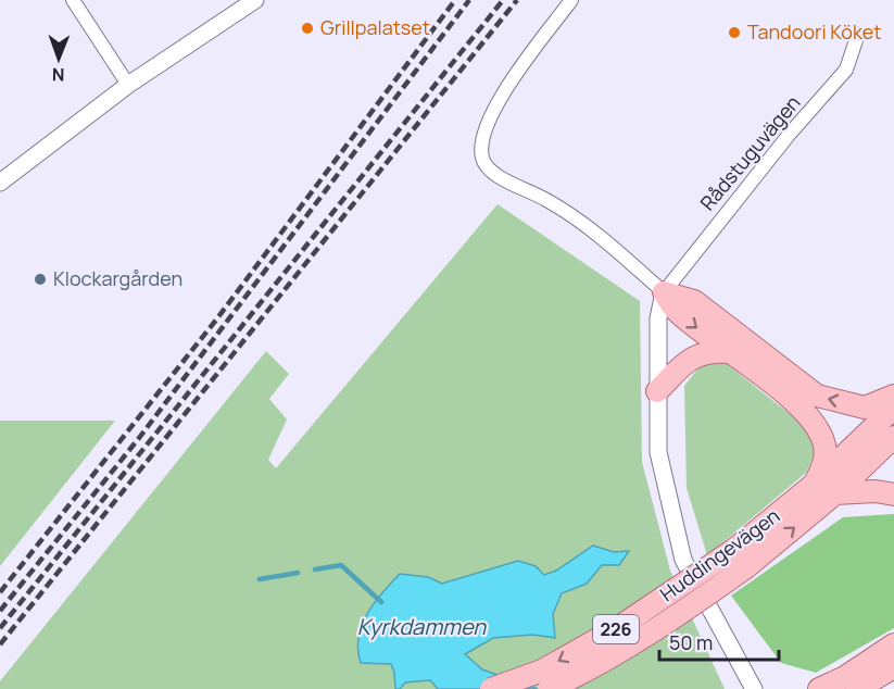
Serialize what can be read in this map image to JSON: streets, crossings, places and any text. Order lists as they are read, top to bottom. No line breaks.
{"streets":{"main road":["Huddingevägen","226"],"street":["Rådstuguvägen"]},"water":["Kyrkdammen"],"places":["Grillpalatset","Tandoori Köket","Klockargården"],"scale_bar":"50 m","north":"bottom"}
